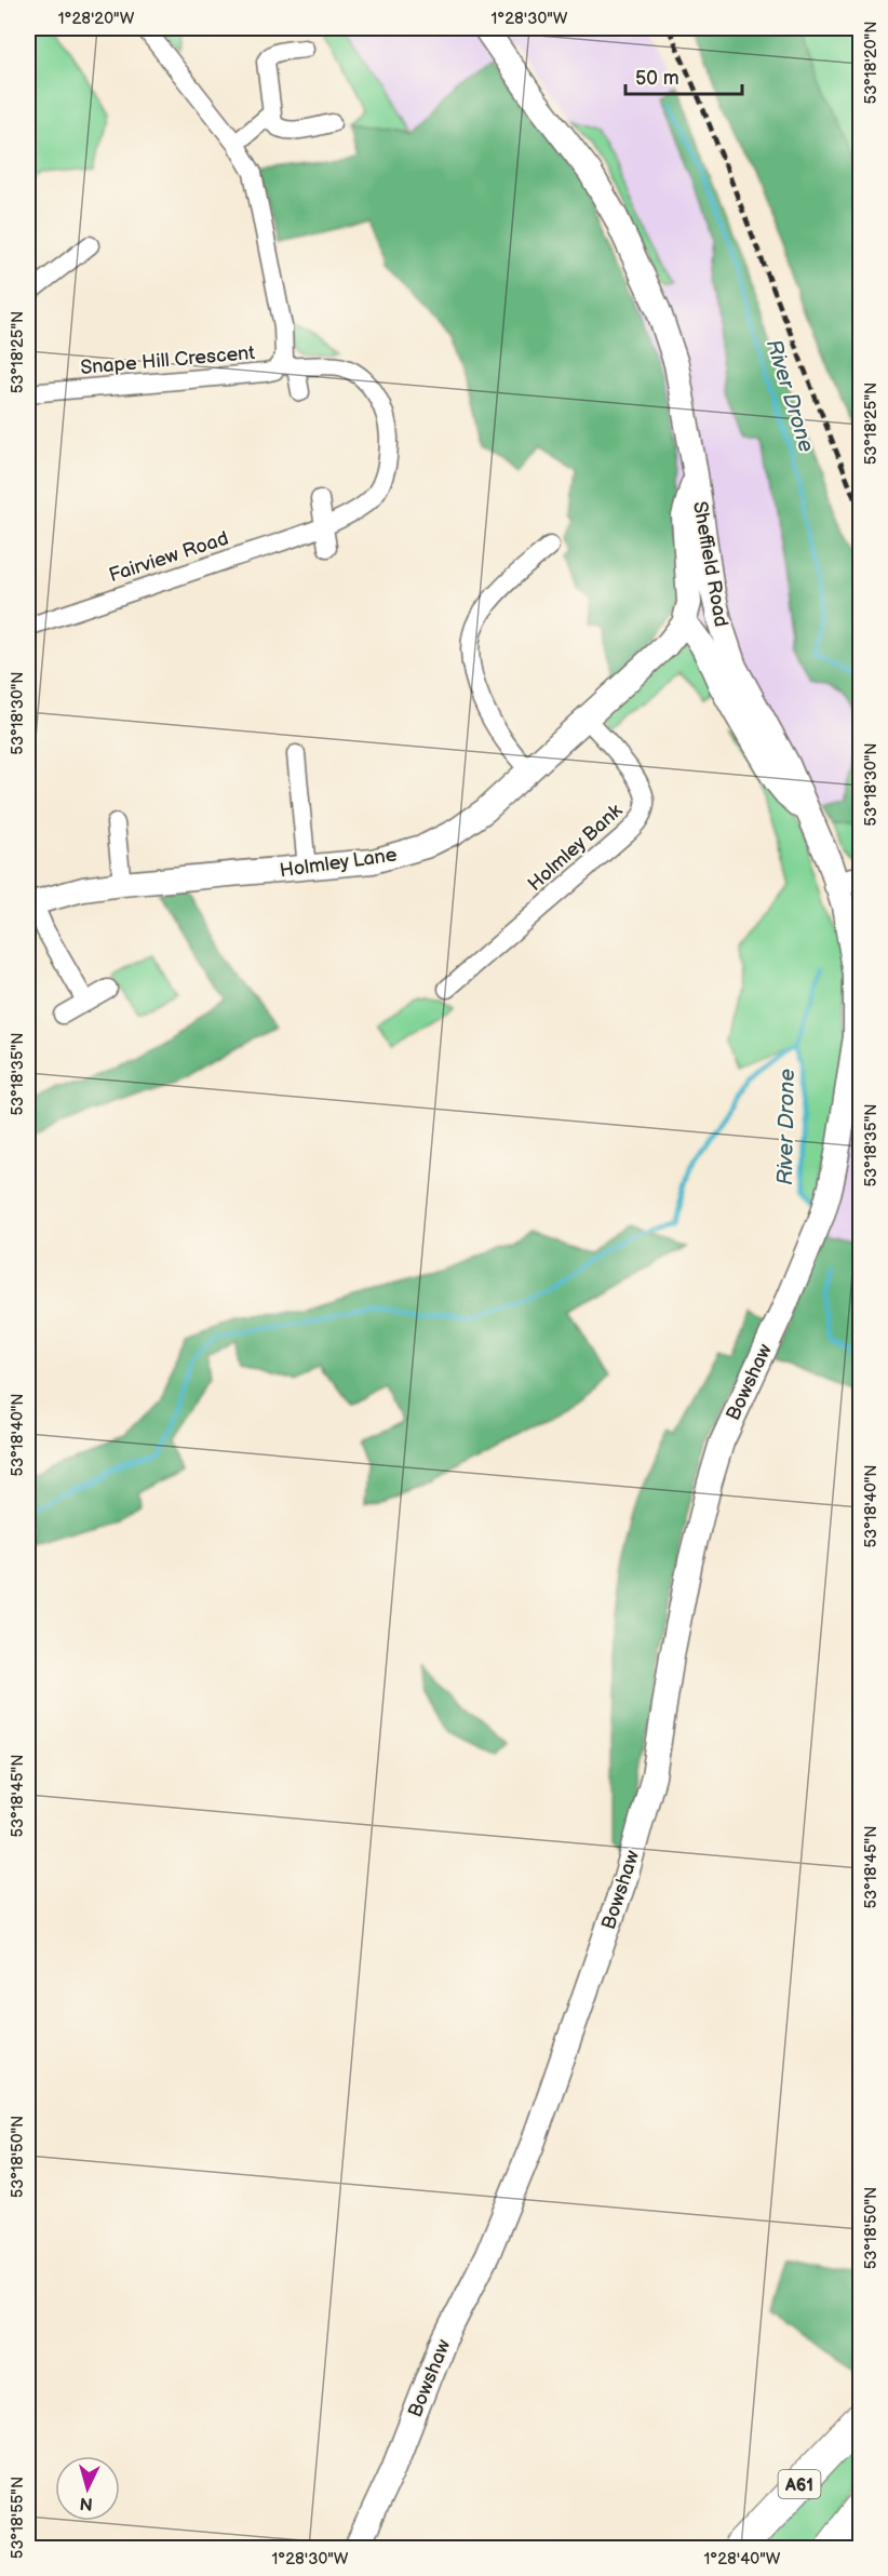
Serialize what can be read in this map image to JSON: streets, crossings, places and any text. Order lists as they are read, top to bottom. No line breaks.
{"streets":{"highway":["A61"],"main road":["Sheffield Road","Holmley Lane","Bowshaw"],"street":["Snape Hill Crescent","Fairview Road","Holmley Bank"]},"crossings":[["Snape Hill Crescent","Fairview Road"],["Sheffield Road","Bowshaw"],["Holmley Bank","Holmley Lane"]],"water":["River Drone"],"scale_bar":"50 m","north":"bottom","coordinates":["1°28'20\"W","1°28'30\"W","53°18'20\"N","53°18'25\"N","53°18'30\"N","53°18'35\"N","53°18'40\"N","53°18'45\"N","53°18'50\"N","53°18'55\"N","1°28'40\"W"]}
